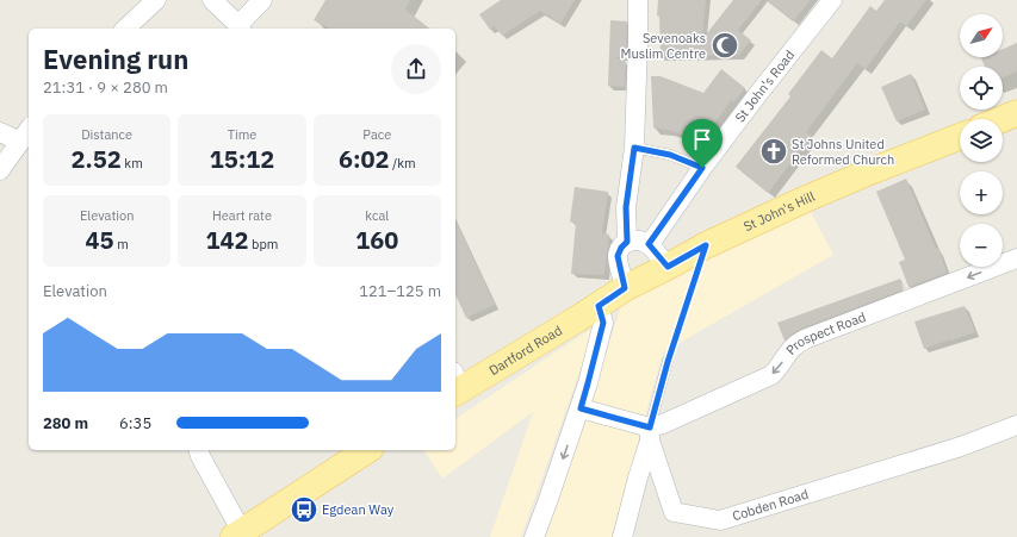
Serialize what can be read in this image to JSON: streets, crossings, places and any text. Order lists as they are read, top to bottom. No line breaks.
{"streets":{"main road":["St John's Hill","Dartford Road"],"street":["St John's Road","Prospect Road","Cobden Road"]},"crossings":[["St John's Hill","Dartford Road"],["Prospect Road","Cobden Road"]],"one_way":["Prospect Road"],"places":{"mosque":["Sevenoaks Muslim Centre"],"church":["St Johns United Reformed Church"],"bus stop":["Egdean Way"]},"north":"top right","page":{"map_buttons":["+","−"],"heading":["Evening run","21:31 · 9 × 280 m"],"stats":[["Distance","2.52 km"],["Time","15:12"],["Pace","6:02 /km"],["Elevation","45 m"],["Heart rate","142 bpm"],["kcal","160"]],"chart":["Elevation","121–125 m"],"list":[{"name":"280 m","note":"6:35"}]}}
